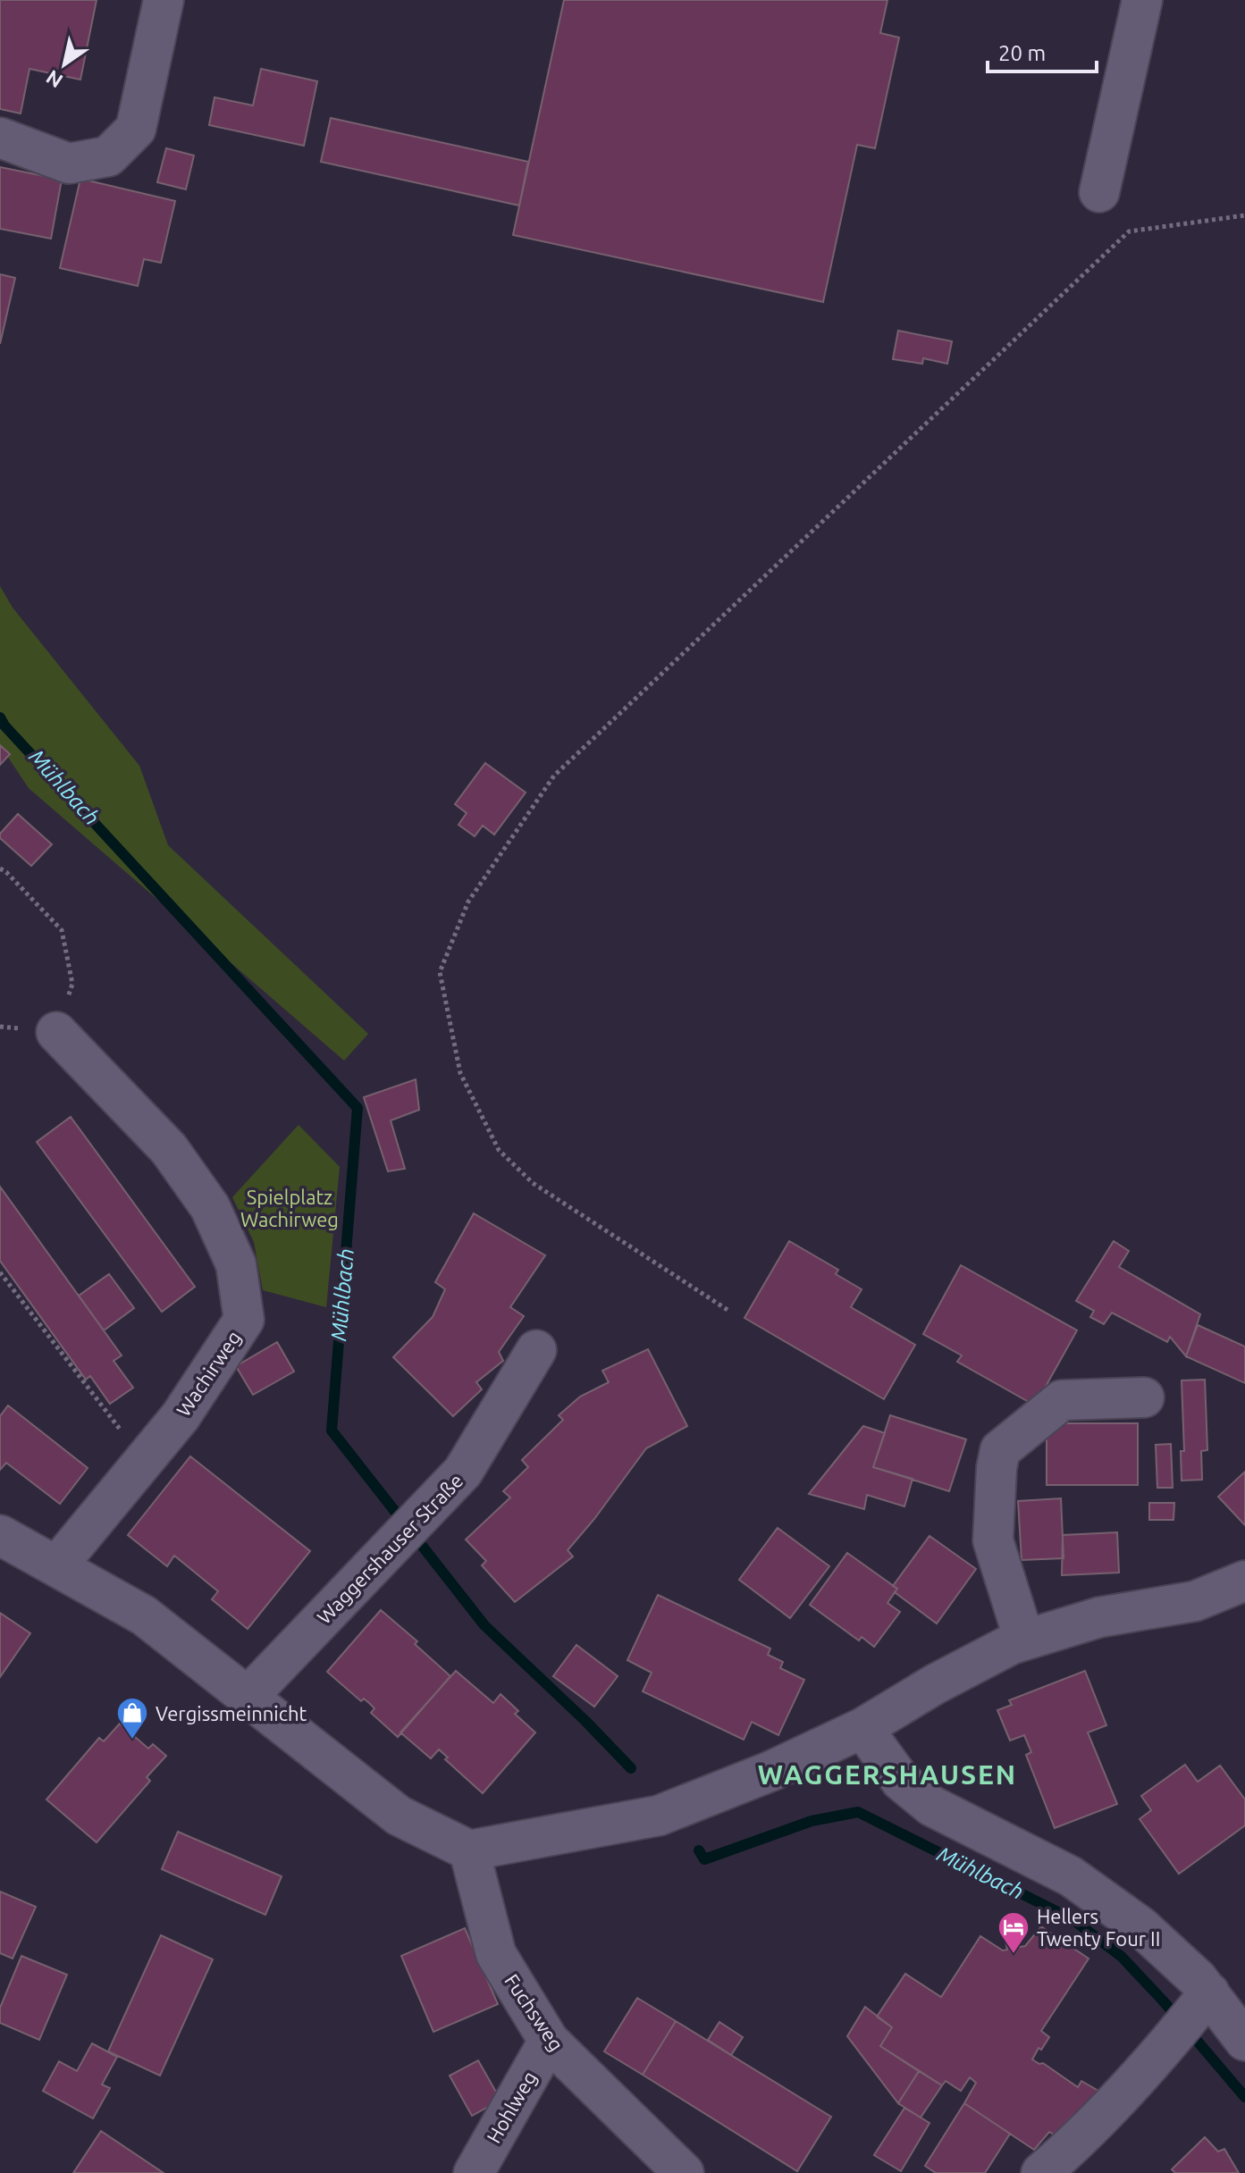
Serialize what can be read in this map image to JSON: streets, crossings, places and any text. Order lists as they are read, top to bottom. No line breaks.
{"streets":{"street":["Wachirweg","Waggershauser Straße","Fuchsweg","Hohlweg"]},"crossings":[["Fuchsweg","Hohlweg"]],"districts":["WAGGERSHAUSEN"],"water":["Mühlbach"],"parks":["Spielplatz Wachirweg"],"places":{"shop":["Vergissmeinnicht"],"hotel":["Hellers Twenty Four II"]},"scale_bar":"20 m","north":"bottom left"}
